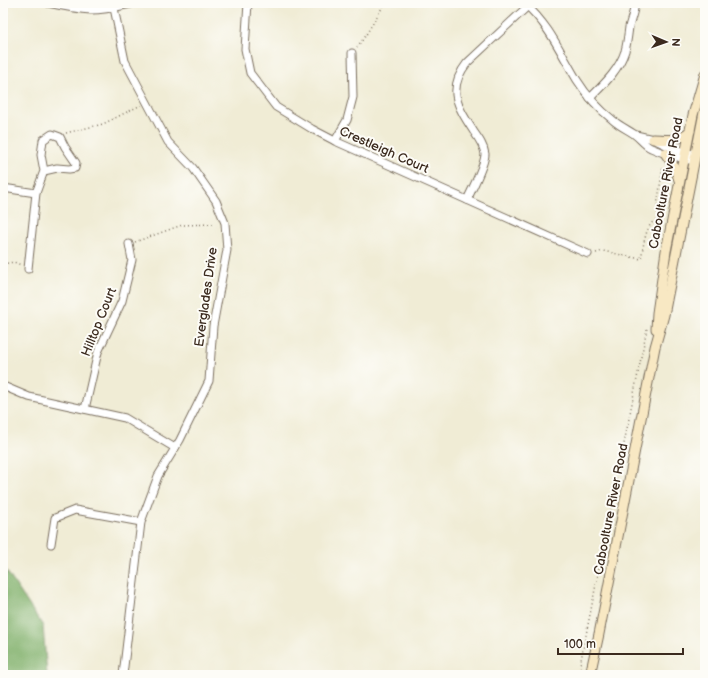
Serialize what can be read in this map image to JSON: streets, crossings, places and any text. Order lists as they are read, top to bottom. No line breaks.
{"streets":{"main road":["Caboolture River Road"],"street":["Crestleigh Court","Everglades Drive","Hilltop Court"]},"scale_bar":"100 m","north":"right"}
